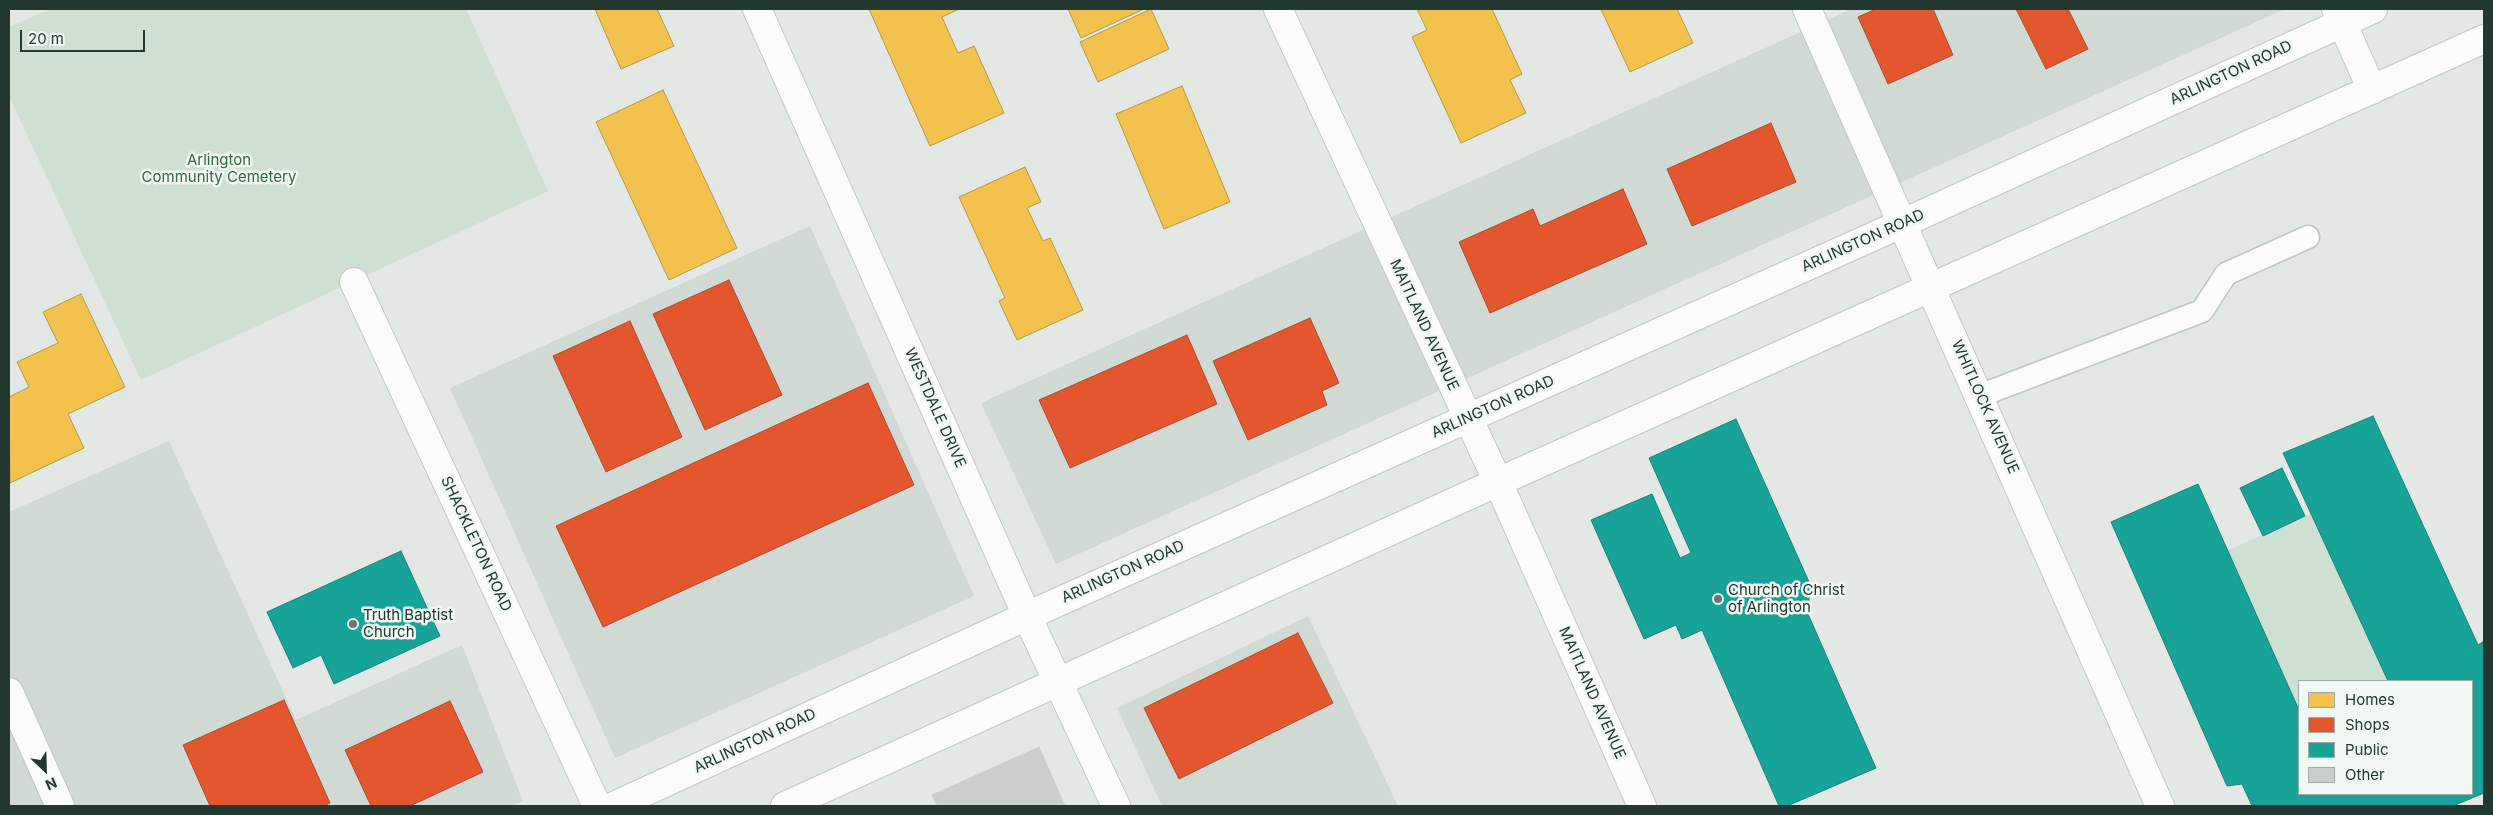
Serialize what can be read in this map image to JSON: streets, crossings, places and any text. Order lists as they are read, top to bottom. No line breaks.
{"streets":{"main road":["ARLINGTON ROAD","MAITLAND AVENUE","WHITLOCK AVENUE","WESTDALE DRIVE","SHACKLETON ROAD"]},"crossings":[["ARLINGTON ROAD","MAITLAND AVENUE"],["ARLINGTON ROAD","WHITLOCK AVENUE"],["ARLINGTON ROAD","WESTDALE DRIVE"]],"parks":["Arlington Community Cemetery"],"places":["Church of Christ of Arlington","Truth Baptist Church"],"legend":["Homes","Shops","Public","Other"],"scale_bar":"20 m","north":"bottom right"}
